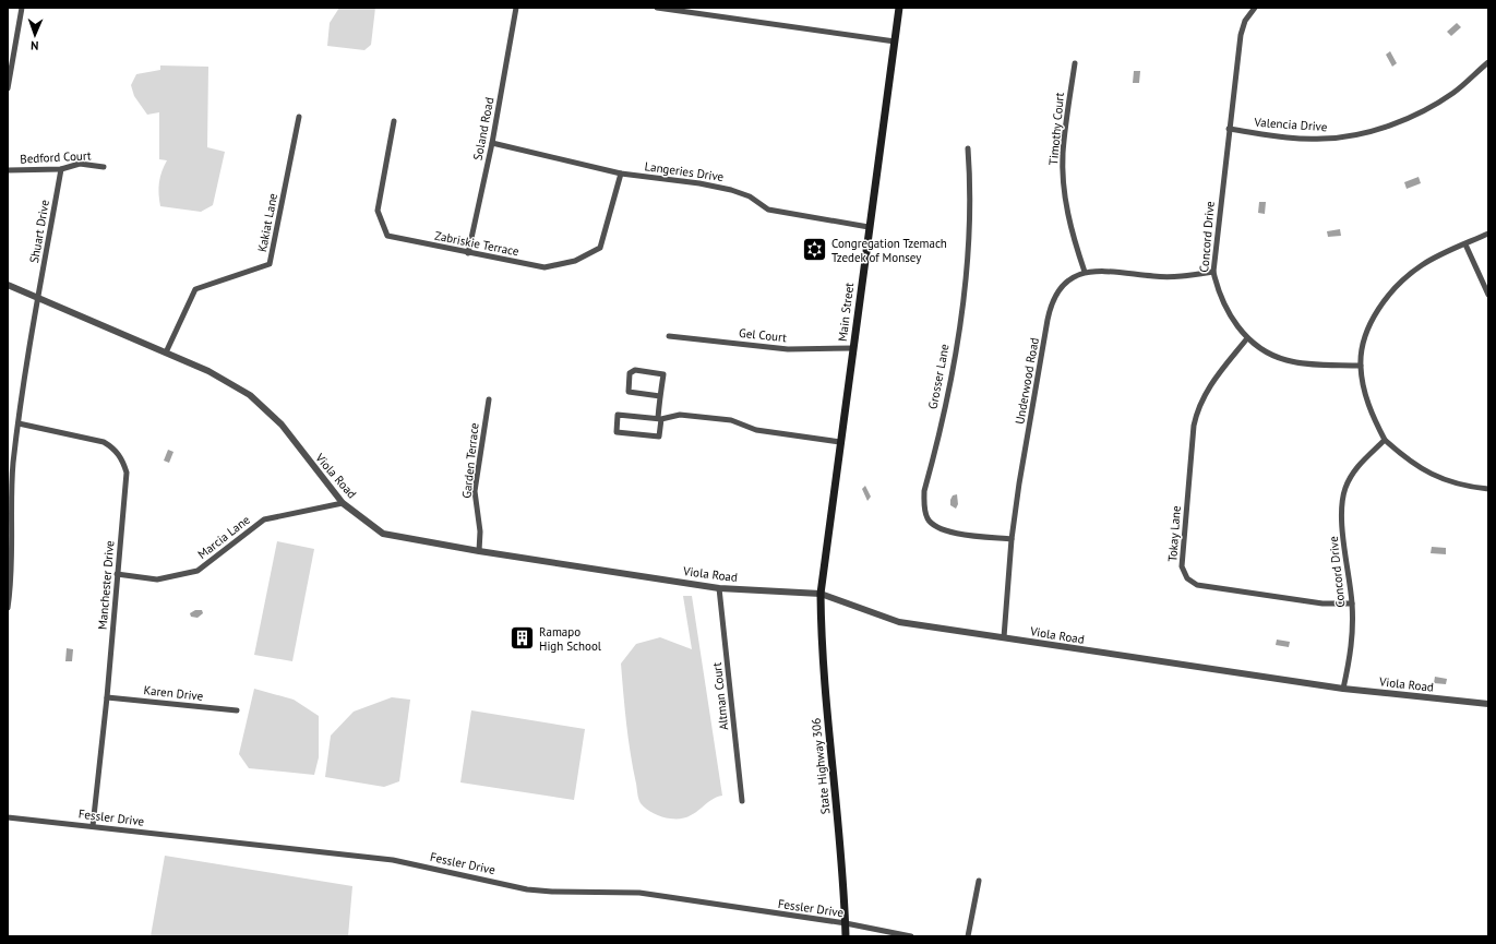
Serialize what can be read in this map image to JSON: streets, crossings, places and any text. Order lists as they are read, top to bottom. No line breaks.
{"streets":{"main road":["Main Street","State Highway 306"],"street":["Valencia Drive","Soland Road","Timothy Court","Bedford Court","Langeries Drive","Kakiat Lane","Shuart Drive","Concord Drive","Zabriskie Terrace","Gel Court","Grosser Lane","Underwood Road","Garden Terrace","Viola Road","Tokay Lane","Marcia Lane","Manchester Drive","Karen Drive","Altman Court","Fessler Drive"]},"crossings":[["Valencia Drive","Concord Drive"],["Soland Road","Langeries Drive"],["Soland Road","Zabriskie Terrace"],["Timothy Court","Underwood Road"],["Bedford Court","Shuart Drive"],["Langeries Drive","Zabriskie Terrace"],["Langeries Drive","Main Street"],["Kakiat Lane","Viola Road"],["Shuart Drive","Viola Road"],["Shuart Drive","Manchester Drive"],["Concord Drive","Underwood Road"],["Concord Drive","Viola Road"],["Concord Drive","Tokay Lane"],["Main Street","Gel Court"],["Main Street","Viola Road"],["Main Street","State Highway 306"],["Grosser Lane","Underwood Road"],["Underwood Road","Viola Road"],["Garden Terrace","Viola Road"],["Viola Road","Marcia Lane"],["Viola Road","Altman Court"],["Viola Road","State Highway 306"],["Marcia Lane","Manchester Drive"],["Manchester Drive","Karen Drive"],["Manchester Drive","Fessler Drive"],["State Highway 306","Fessler Drive"]],"places":{"synagogue":["Congregation Tzemach Tzedek of Monsey"],"building":["Ramapo High School"]},"north":"bottom"}
